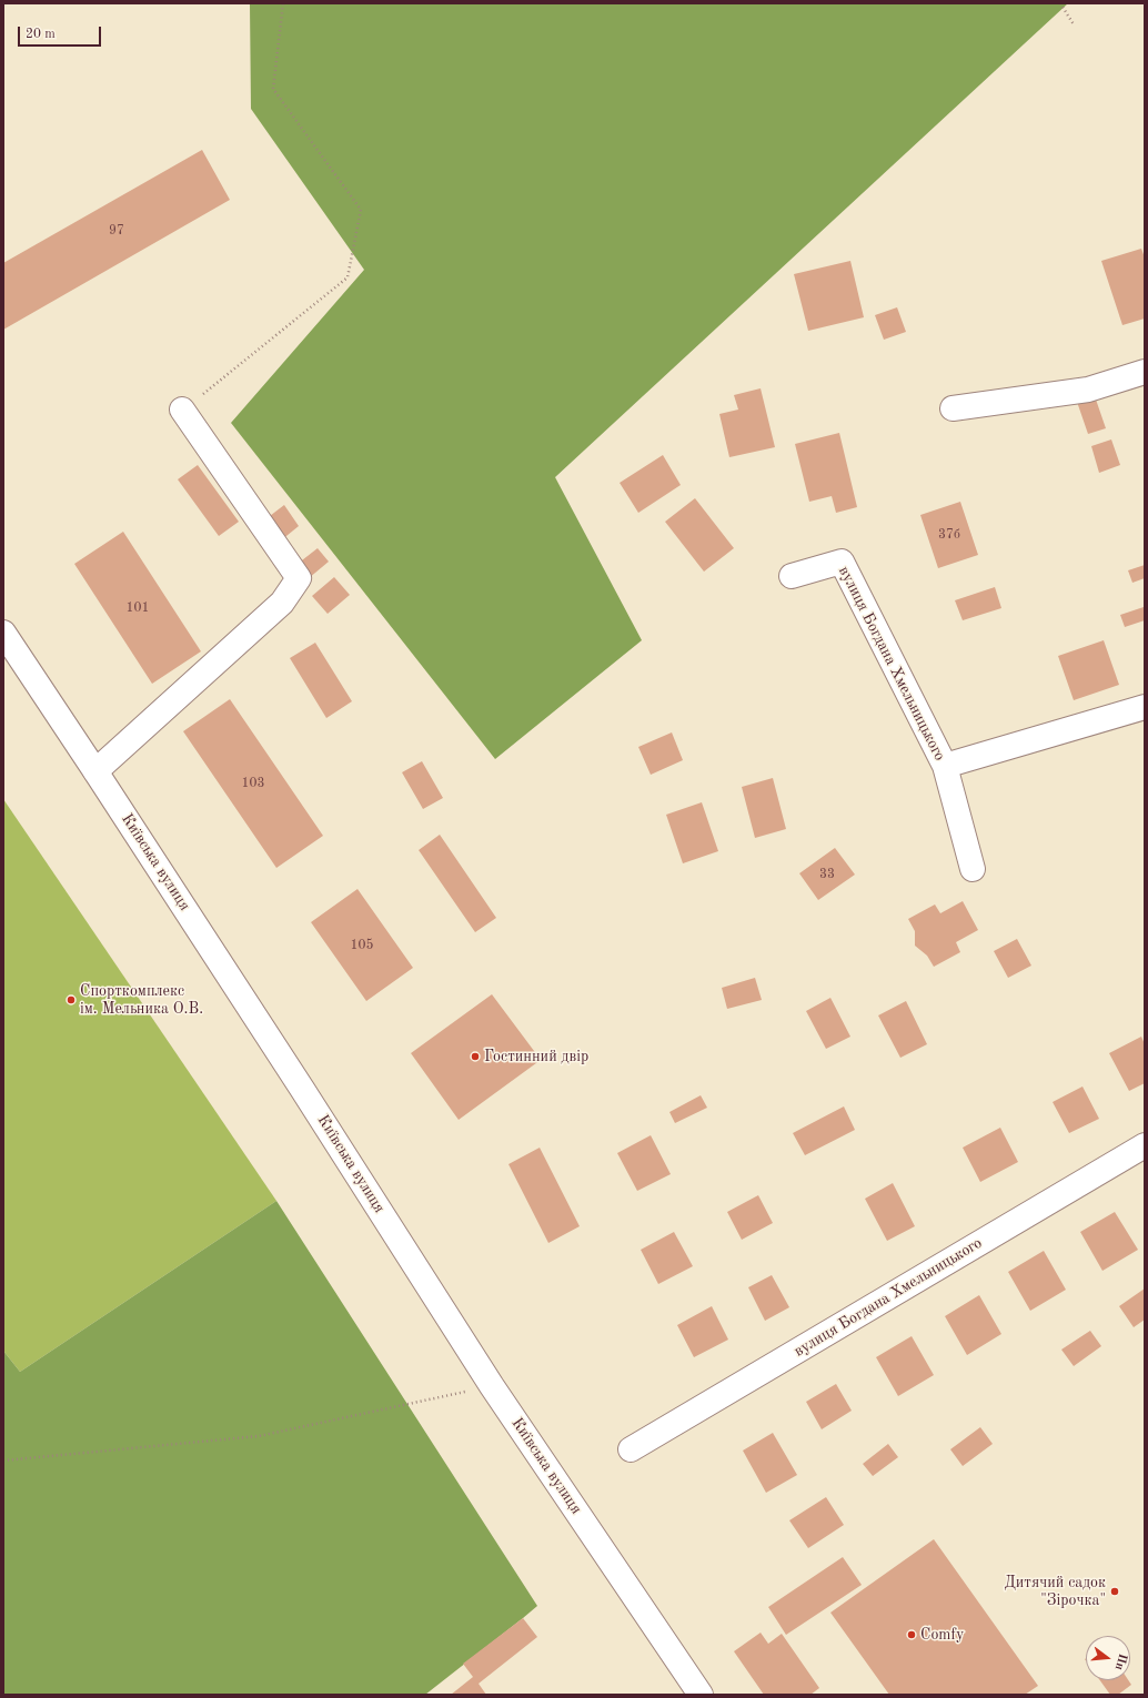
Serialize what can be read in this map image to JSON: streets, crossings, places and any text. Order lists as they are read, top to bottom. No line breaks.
{"streets":{"main road":["вулиця Богдана Хмельницького","Київська вулиця"]},"places":["Спорткомплекс ім. Мельника О.В.","Гостинний двір","Дитячий садок \"Зірочка\"","Comfy"],"house_numbers":["97","37б","101","103","33","105"],"scale_bar":"20 m","north":"right"}
